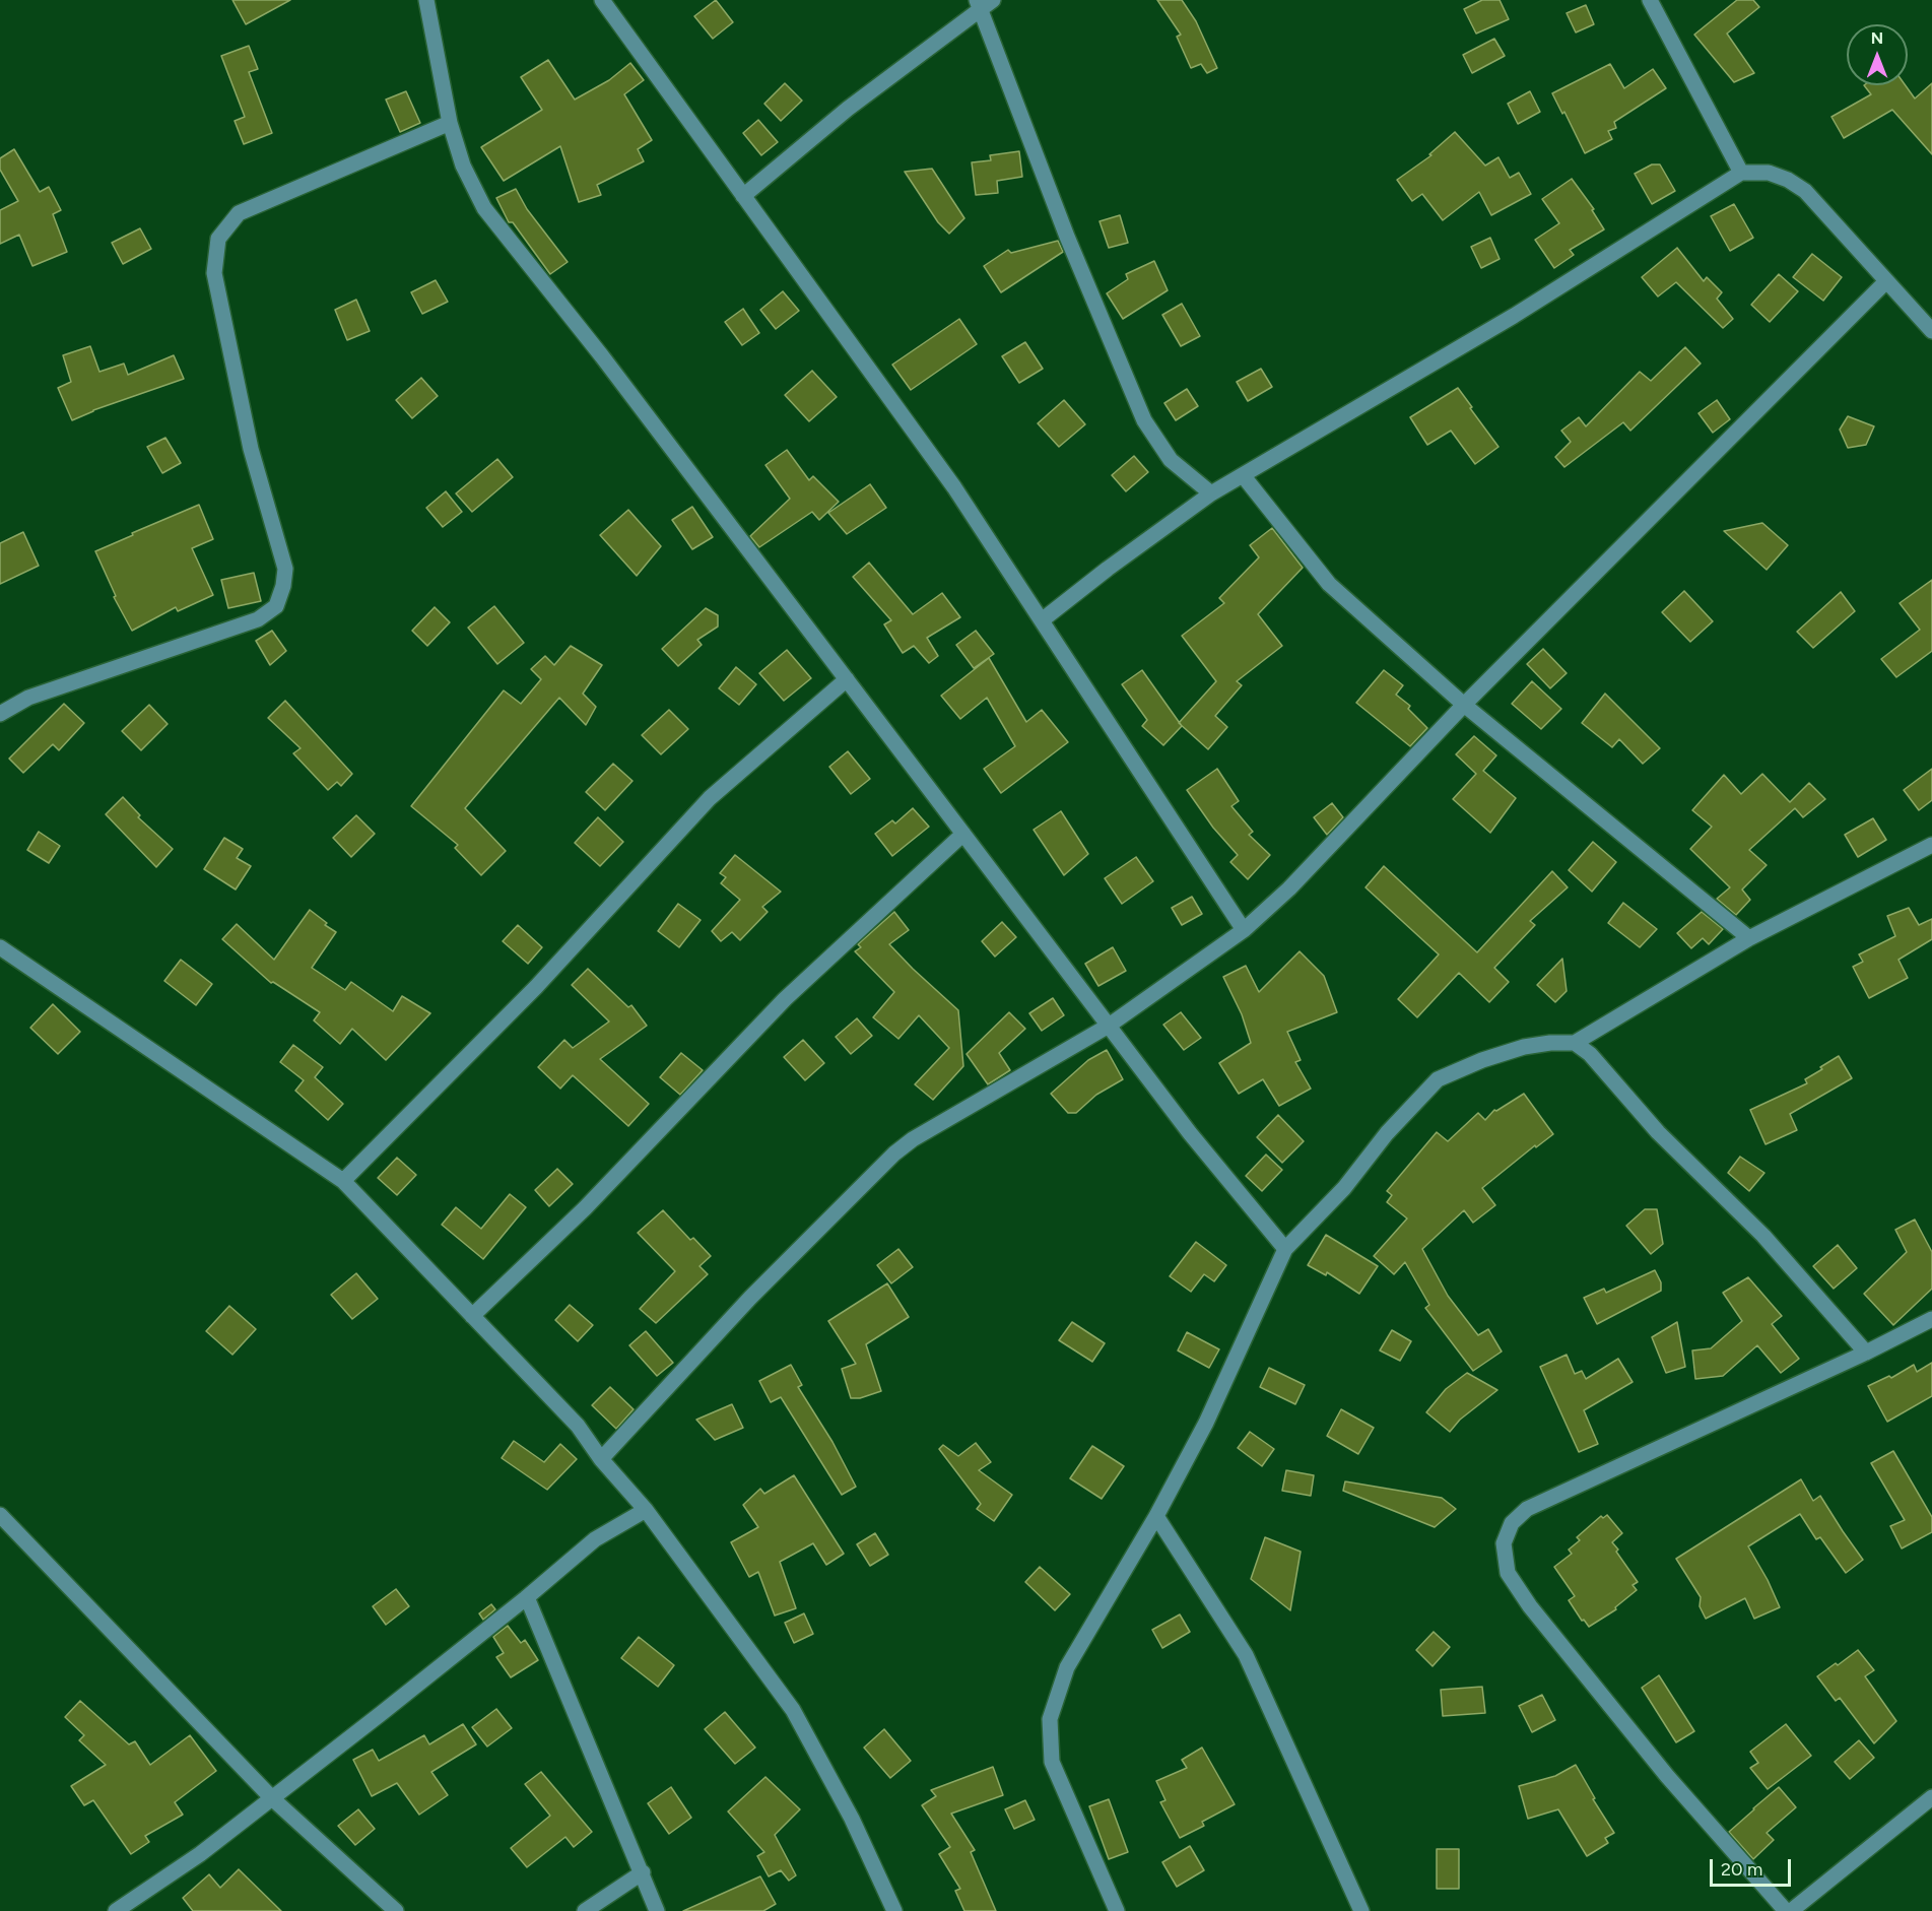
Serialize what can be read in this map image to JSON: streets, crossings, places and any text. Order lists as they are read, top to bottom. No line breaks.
{"scale_bar":"20 m","north":"top"}
